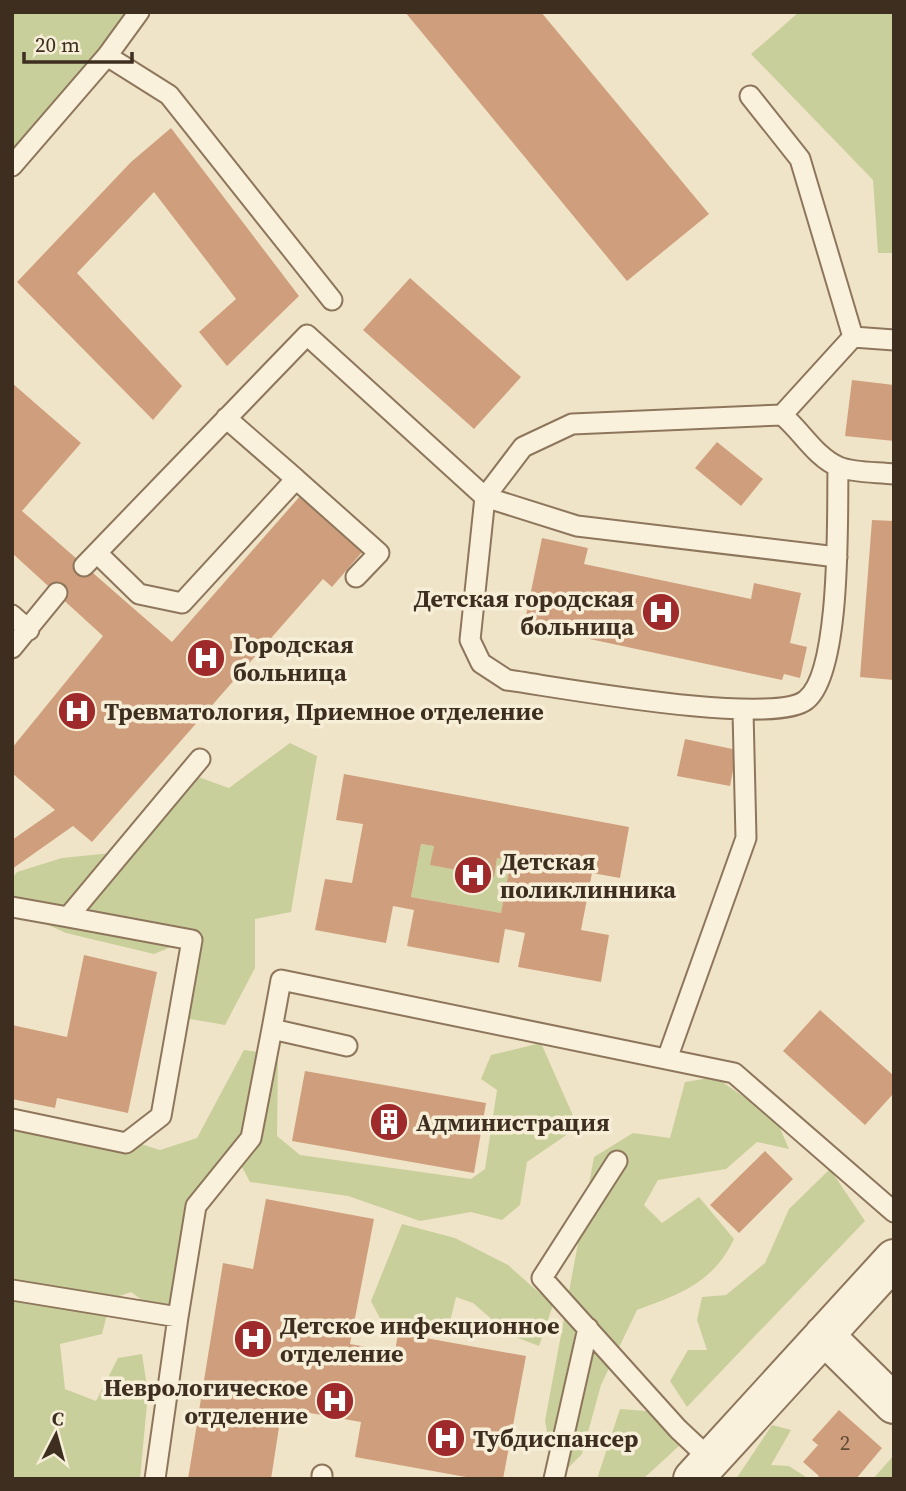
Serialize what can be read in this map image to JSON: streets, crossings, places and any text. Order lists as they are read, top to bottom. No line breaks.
{"places":{"hospital":["Детская городская больница","Городская больница","Тревматология, Приемное отделение","Детская поликлинника","Детское инфекционное отделение","Неврологическое отделение","Тубдиспансер"],"building":["Администрация"]},"house_numbers":["2"],"scale_bar":"20 m","north":"top"}
